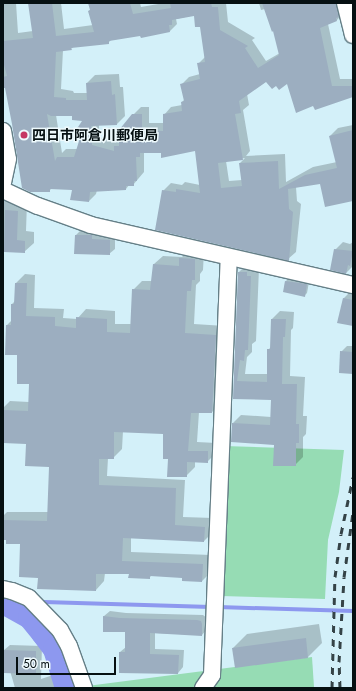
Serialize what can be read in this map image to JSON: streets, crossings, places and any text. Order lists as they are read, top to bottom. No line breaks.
{"places":["四日市阿倉川郵便局"],"scale_bar":"50 m"}
